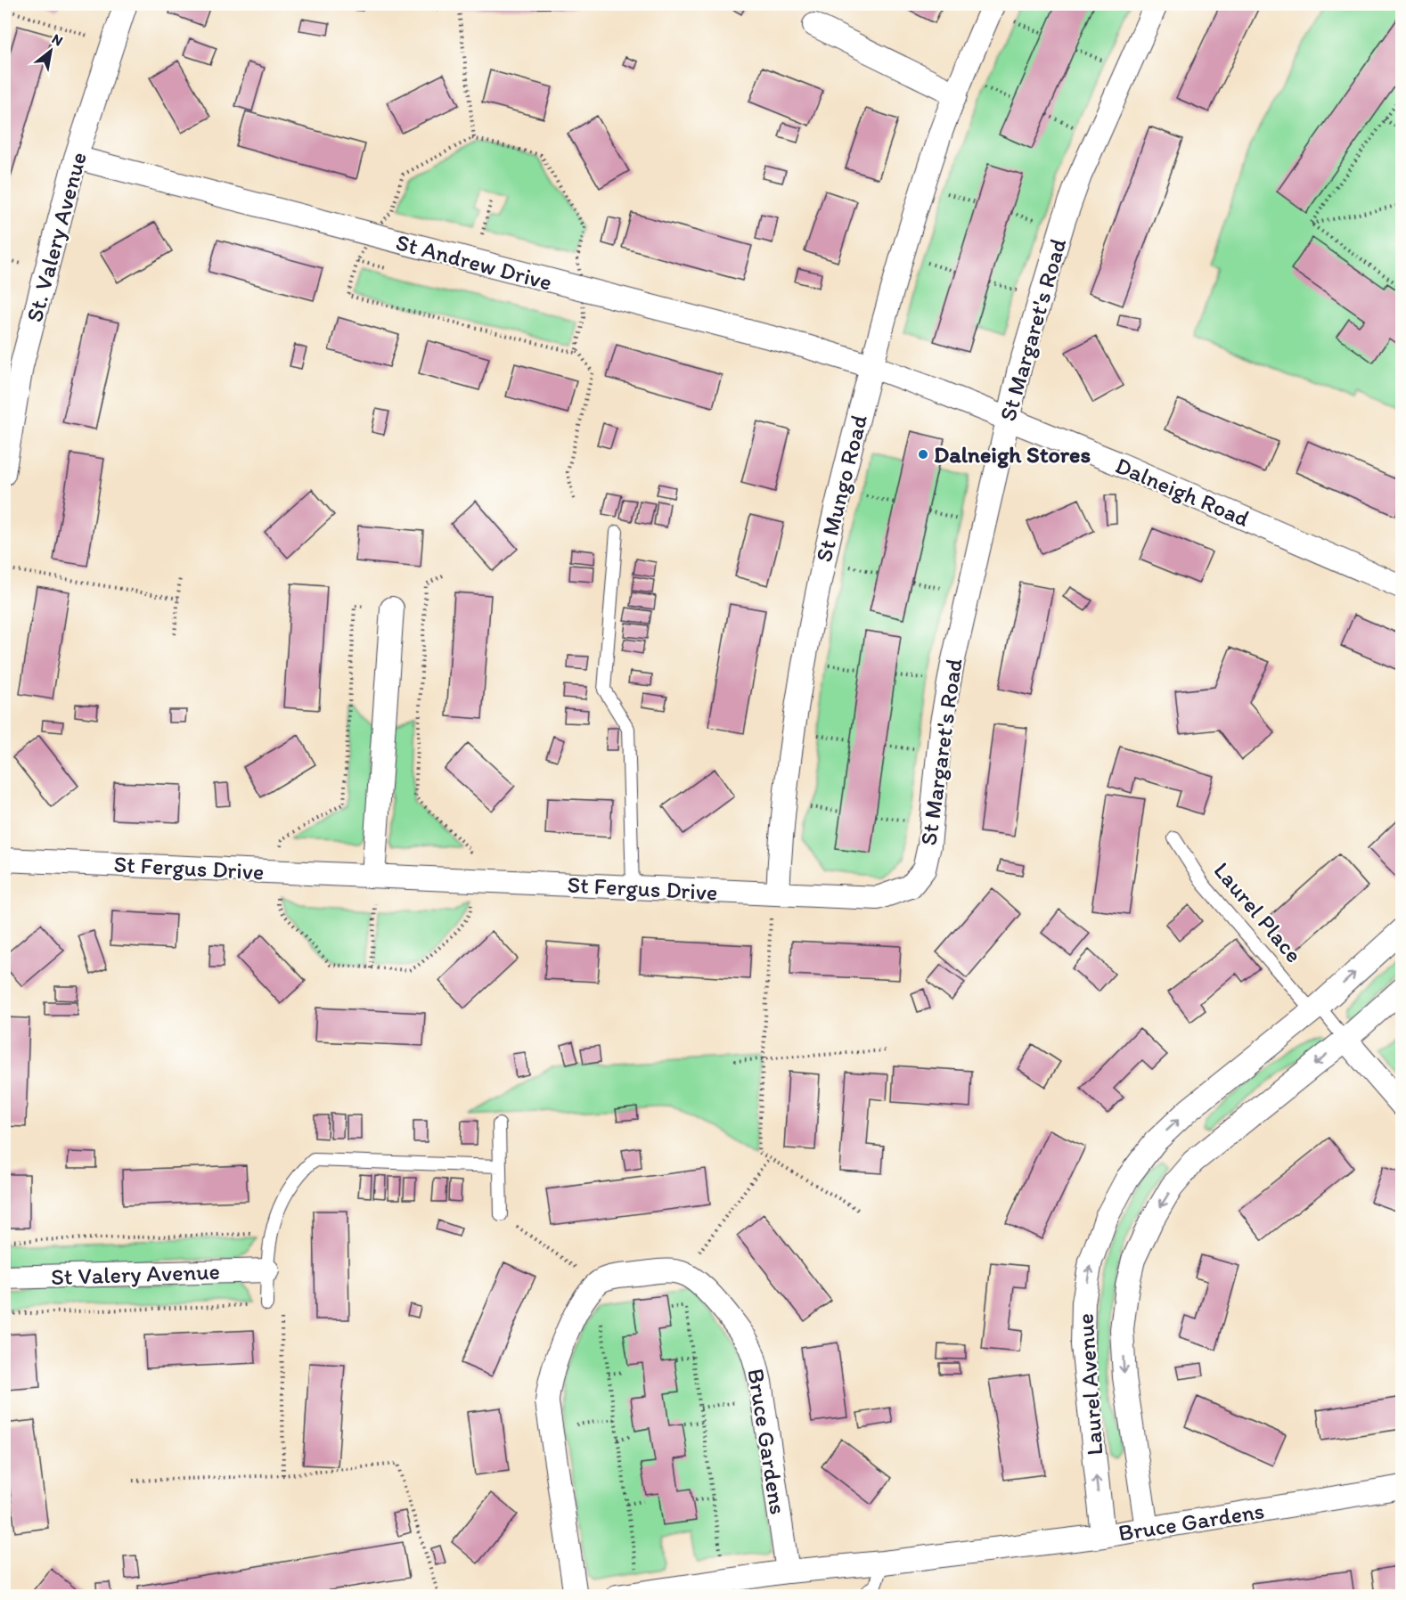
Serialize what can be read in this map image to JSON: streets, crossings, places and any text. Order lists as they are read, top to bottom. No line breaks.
{"streets":{"street":["St. Valery Avenue","St Andrew Drive","St Margaret's Road","St Mungo Road","Dalneigh Road","St Fergus Drive","St Valery Avenue","Laurel Avenue","Bruce Gardens"],"lane":["Laurel Place"]},"crossings":[["St. Valery Avenue","St Andrew Drive"],["St Andrew Drive","St Mungo Road"],["St Andrew Drive","Dalneigh Road"],["St Margaret's Road","Dalneigh Road"],["St Margaret's Road","St Fergus Drive"],["St Mungo Road","Dalneigh Road"],["St Mungo Road","St Fergus Drive"],["Laurel Place","Laurel Avenue"],["Laurel Avenue","Bruce Gardens"]],"places":["Dalneigh Stores"],"north":"top right"}
